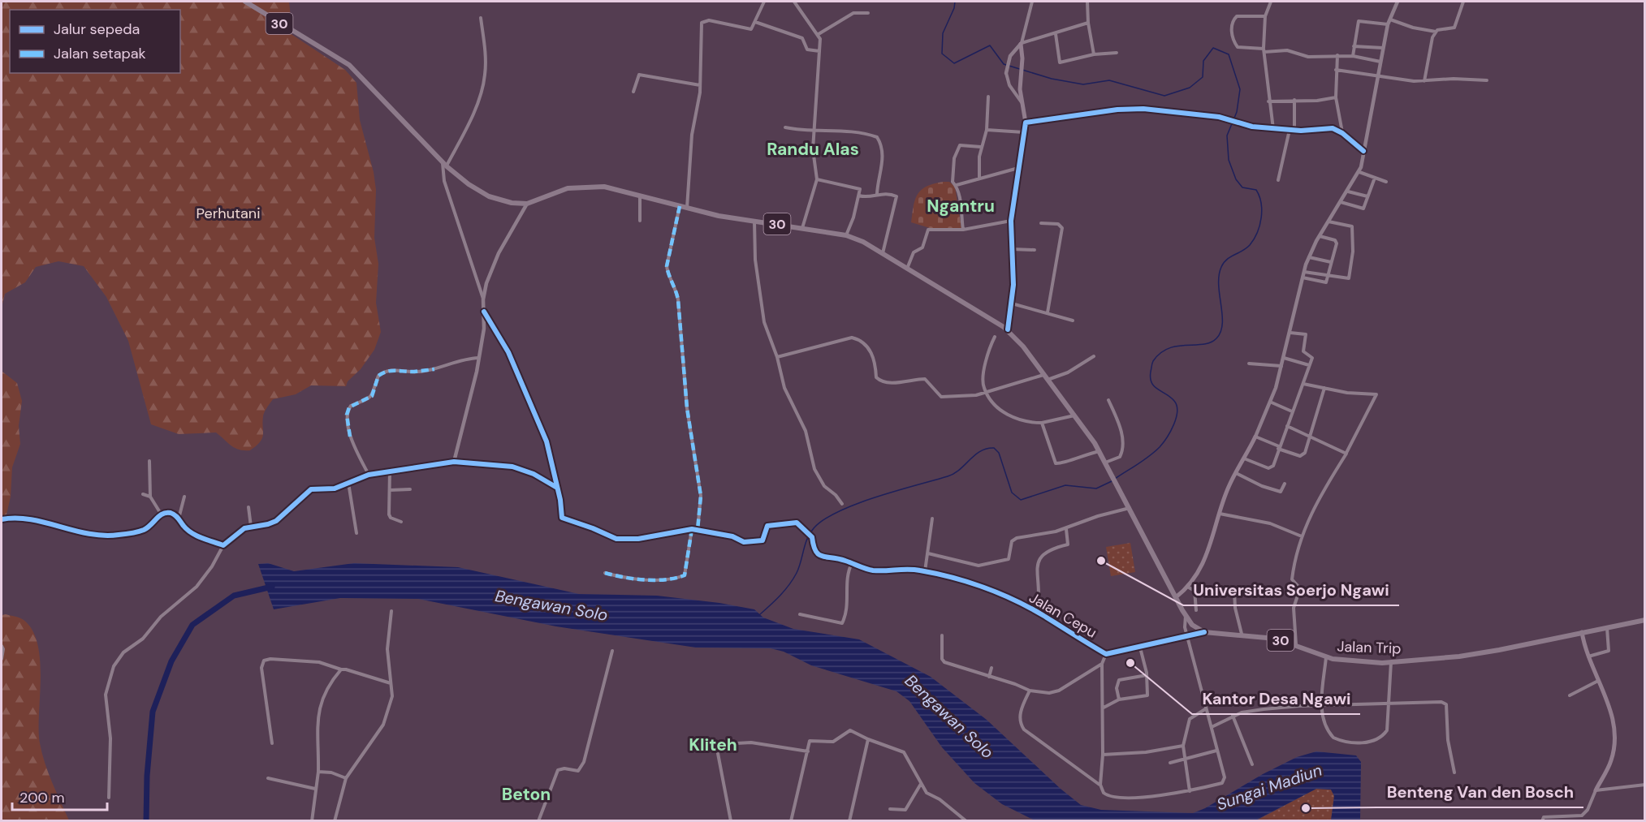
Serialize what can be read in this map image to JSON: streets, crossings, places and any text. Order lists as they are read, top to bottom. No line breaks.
{"streets":{"highway":["30","Jalan Trip"],"street":["Jalan Cepu"]},"crossings":[["30","Jalan Cepu"],["30","Jalan Trip"],["Jalan Cepu","Jalan Trip"]],"districts":["Randu Alas","Ngantru","Kliteh","Beton"],"water":["Bengawan Solo","Sungai Madiun"],"parks":["Perhutani"],"places":["Universitas Soerjo Ngawi","Kantor Desa Ngawi","Benteng Van den Bosch"],"legend":["Jalur sepeda","Jalan setapak"],"scale_bar":"200 m"}
